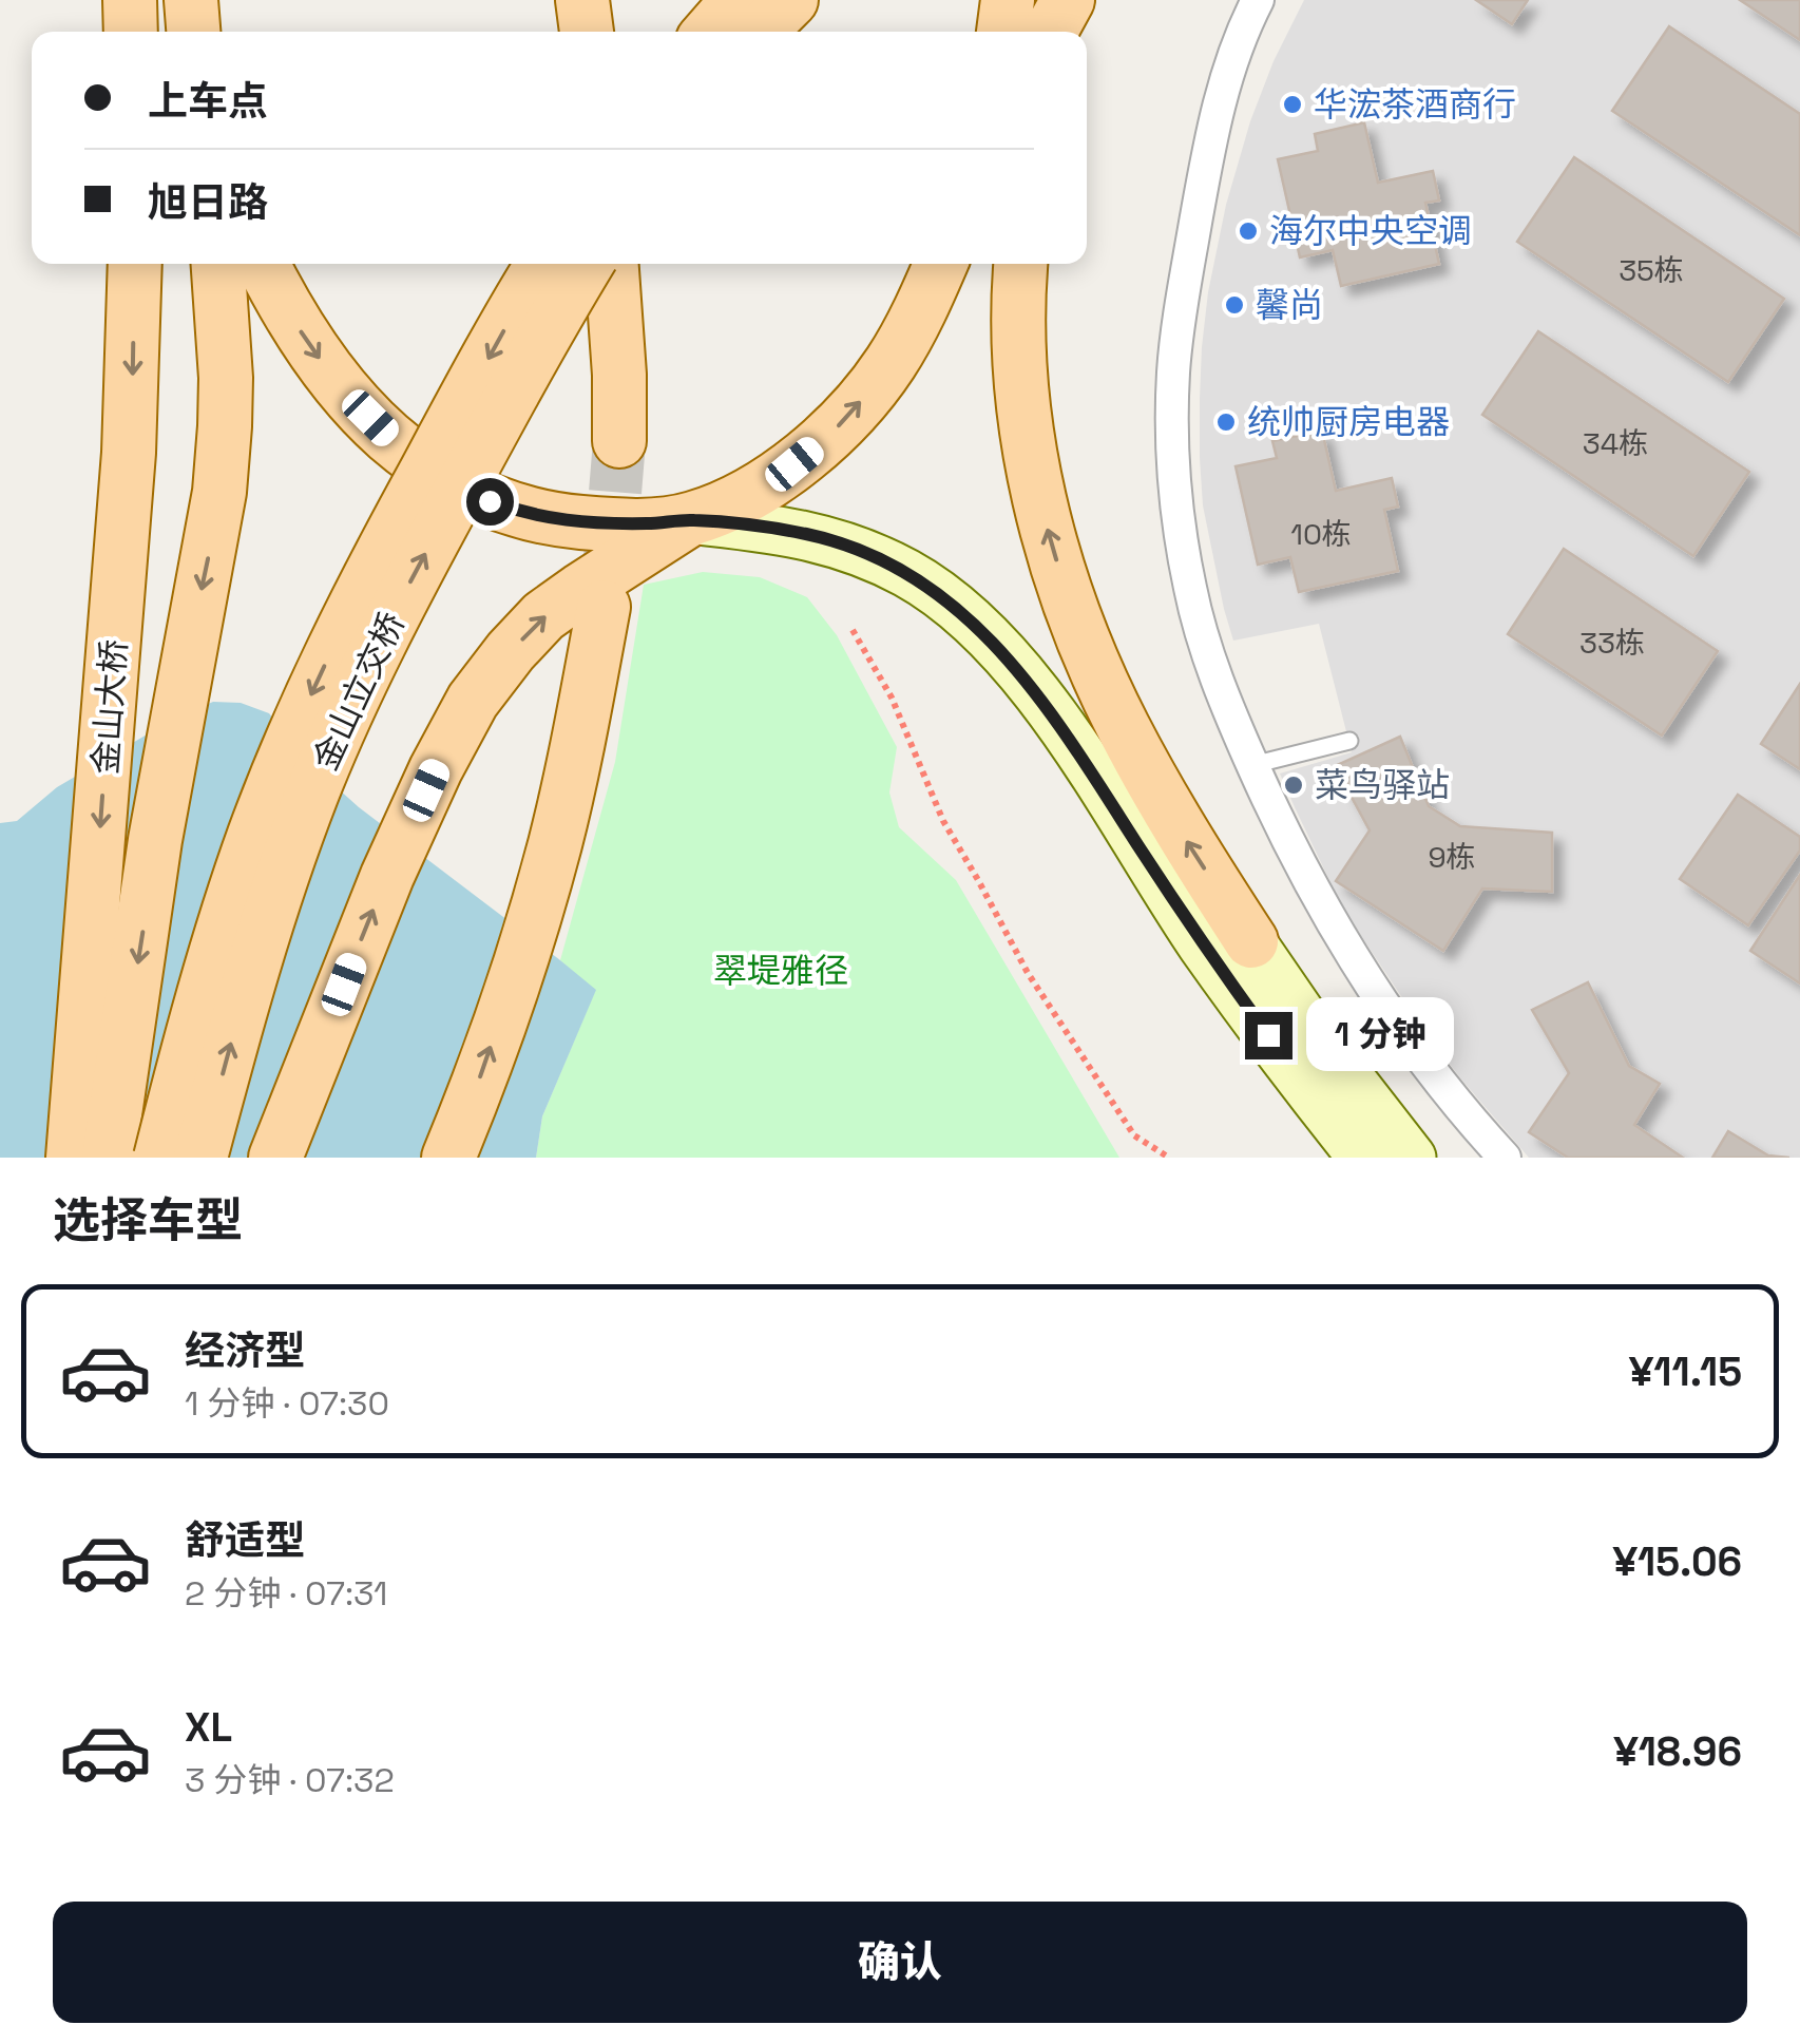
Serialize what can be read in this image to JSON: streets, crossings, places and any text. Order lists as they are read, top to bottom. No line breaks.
{"streets":{"main road":["金山立交桥","金山大桥"]},"parks":["翠堤雅径"],"places":["华浤茶酒商行","海尔中央空调","馨尚","统帅厨房电器","菜鸟驿站"],"house_numbers":["35栋","34栋","10栋","33栋","9栋"],"page":{"banner":["上车点","旭日路"],"bubble":"1 分钟","heading":"选择车型","list":[{"name":"经济型","note":"1 分钟 · 07:30","value":"¥11.15"},{"name":"舒适型","note":"2 分钟 · 07:31","value":"¥15.06"},{"name":"XL","note":"3 分钟 · 07:32","value":"¥18.96"}],"buttons":"确认"}}
